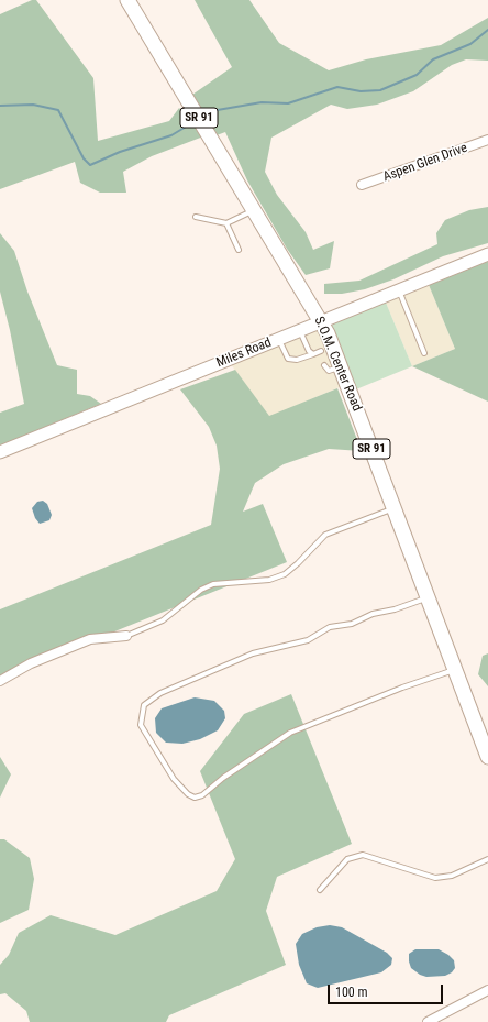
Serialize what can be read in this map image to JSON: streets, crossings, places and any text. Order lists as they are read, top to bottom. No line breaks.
{"streets":{"main road":["SR 91","Miles Road","S.O.M. Center Road"],"street":["Aspen Glen Drive"]},"crossings":[["Miles Road","S.O.M. Center Road"]],"scale_bar":"100 m"}
